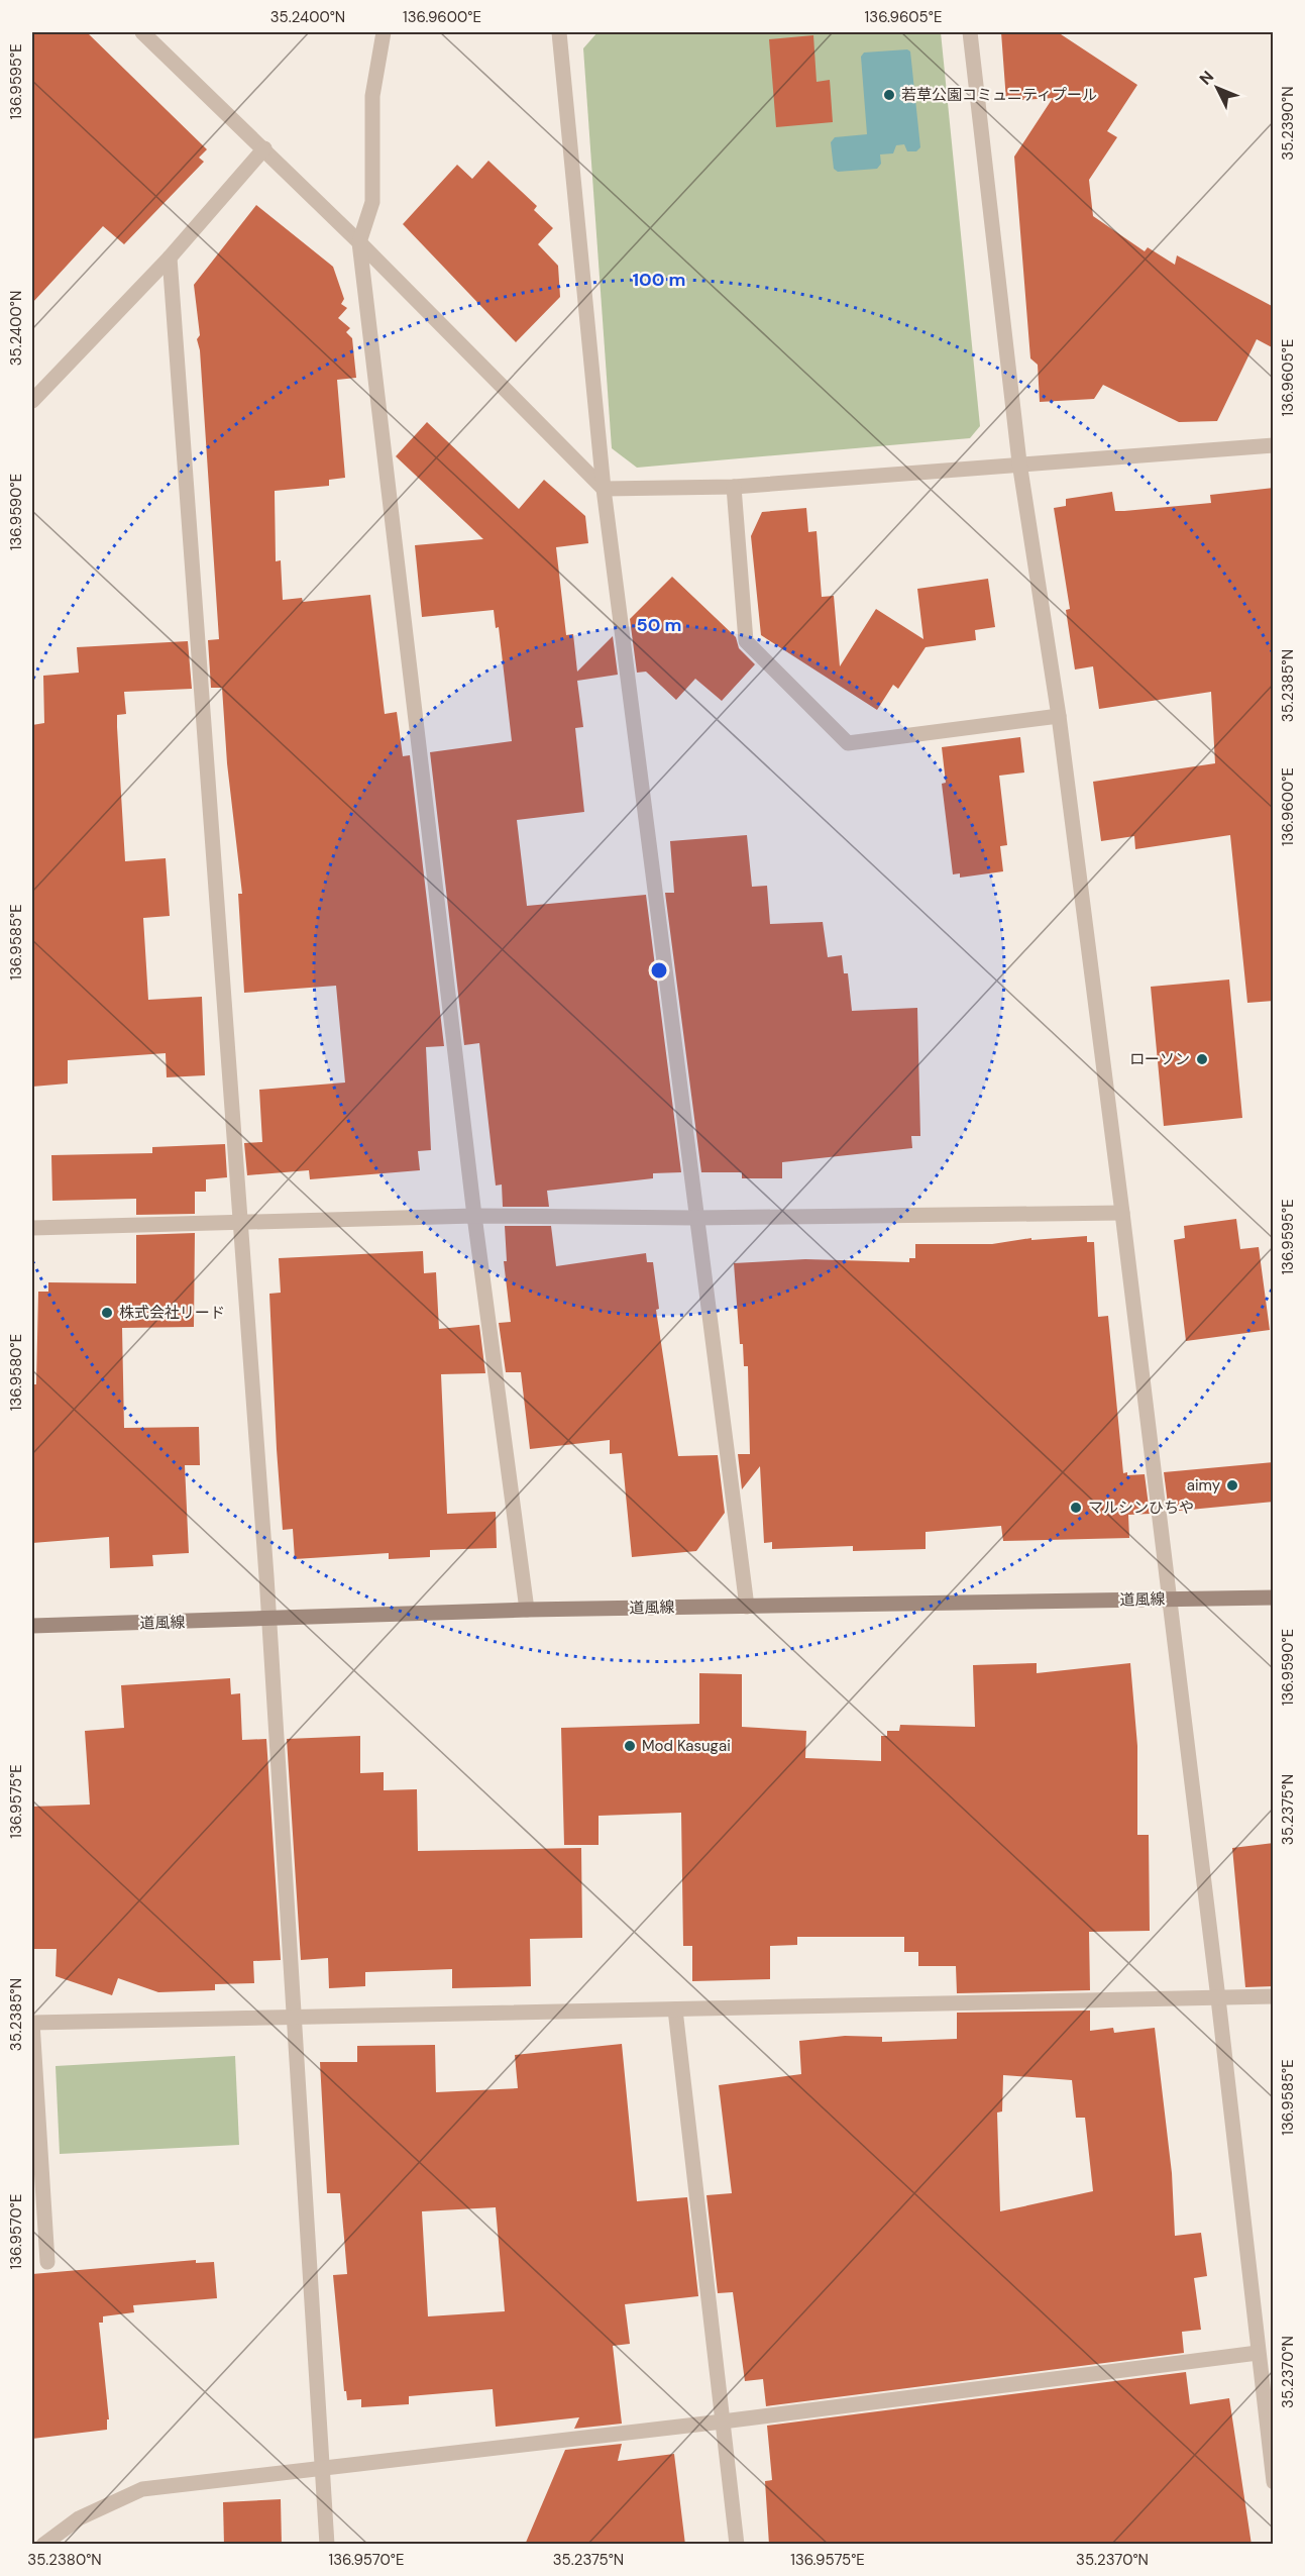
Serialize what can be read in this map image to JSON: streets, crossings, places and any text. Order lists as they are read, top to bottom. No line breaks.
{"streets":{"street":["道風線"]},"places":["若草公園コミュニティプール","ローソン","株式会社リード","aimy","マルシンひちや","Mod Kasugai"],"north":"top left","coordinates":["35.2400°N","136.9600°E","136.9605°E","136.9595°E","35.2390°N","136.9590°E","35.2385°N","136.9585°E","136.9580°E","136.9575°E","35.2375°N","136.9570°E","35.2370°N","35.2380°N"],"rings":["100 m","50 m"]}
